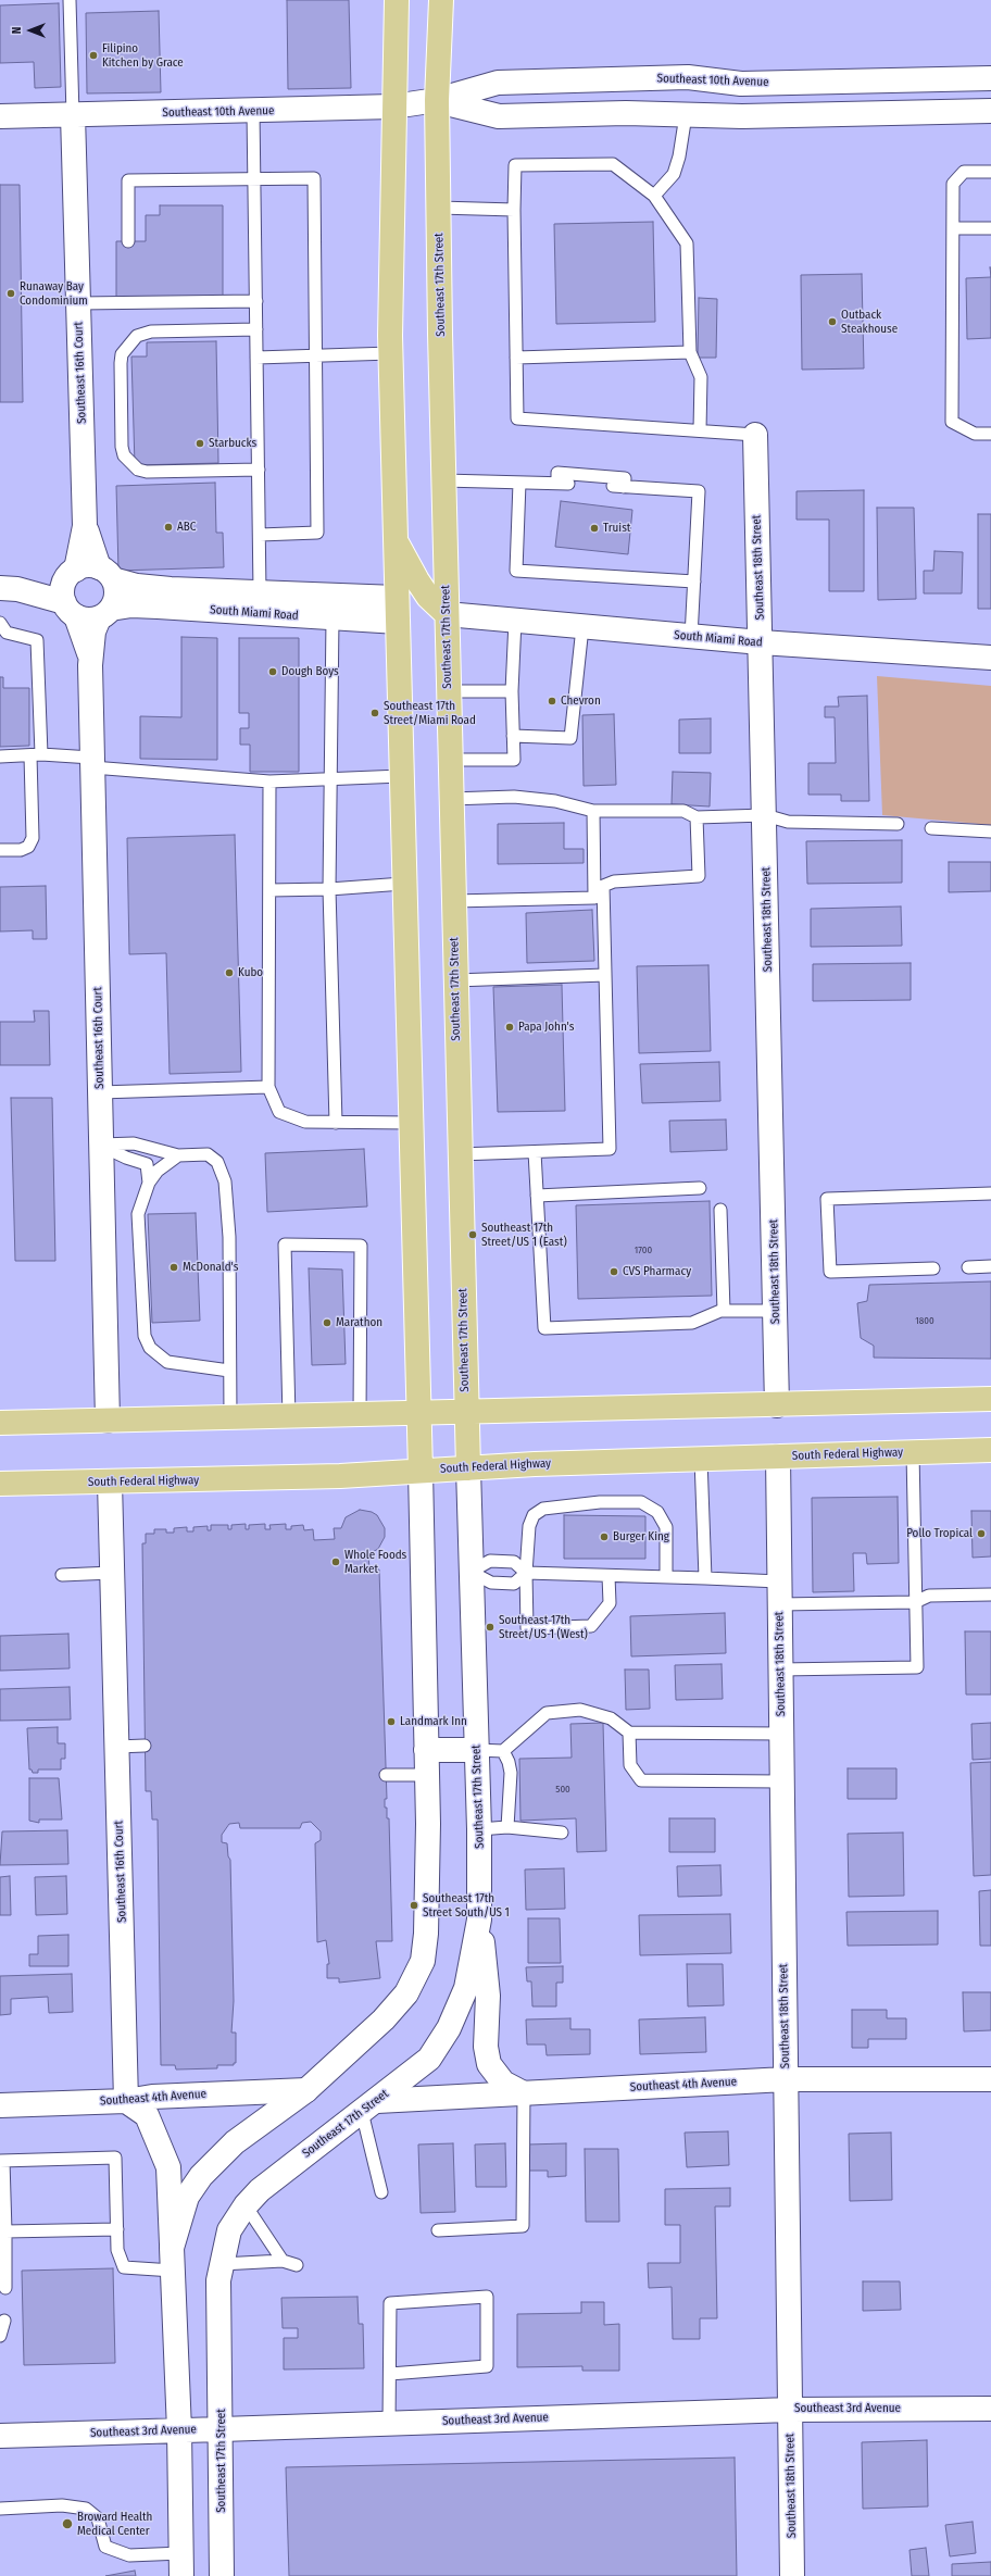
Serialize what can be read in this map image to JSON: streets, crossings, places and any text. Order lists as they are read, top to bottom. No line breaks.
{"streets":{"main road":["Southeast 17th Street","South Federal Highway"],"street":["Southeast 10th Avenue","Southeast 16th Court","Southeast 18th Street","South Miami Road","Southeast 4th Avenue","Southeast 3rd Avenue"]},"crossings":[["Southeast 10th Avenue","Southeast 17th Street"],["Southeast 10th Avenue","Southeast 16th Court"],["Southeast 17th Street","South Miami Road"],["Southeast 17th Street","South Federal Highway"],["Southeast 17th Street","Southeast 4th Avenue"],["Southeast 17th Street","Southeast 3rd Avenue"],["Southeast 16th Court","South Miami Road"],["Southeast 16th Court","South Federal Highway"],["Southeast 16th Court","Southeast 4th Avenue"],["Southeast 18th Street","South Miami Road"],["Southeast 18th Street","South Federal Highway"],["Southeast 18th Street","Southeast 4th Avenue"],["Southeast 18th Street","Southeast 3rd Avenue"]],"places":["Filipino Kitchen by Grace","Runaway Bay Condominium","Outback Steakhouse","Starbucks","ABC","Truist","Dough Boys","Chevron","Southeast 17th Street/Miami Road","Kubo","Papa John's","Southeast 17th Street/US 1 (East)","McDonald's","CVS Pharmacy","Marathon","Pollo Tropical","Burger King","Whole Foods Market","Southeast 17th Street/US 1 (West)","Landmark Inn","Southeast 17th Street South/US 1","Broward Health Medical Center"],"house_numbers":["1700","1800","500"],"north":"left"}
